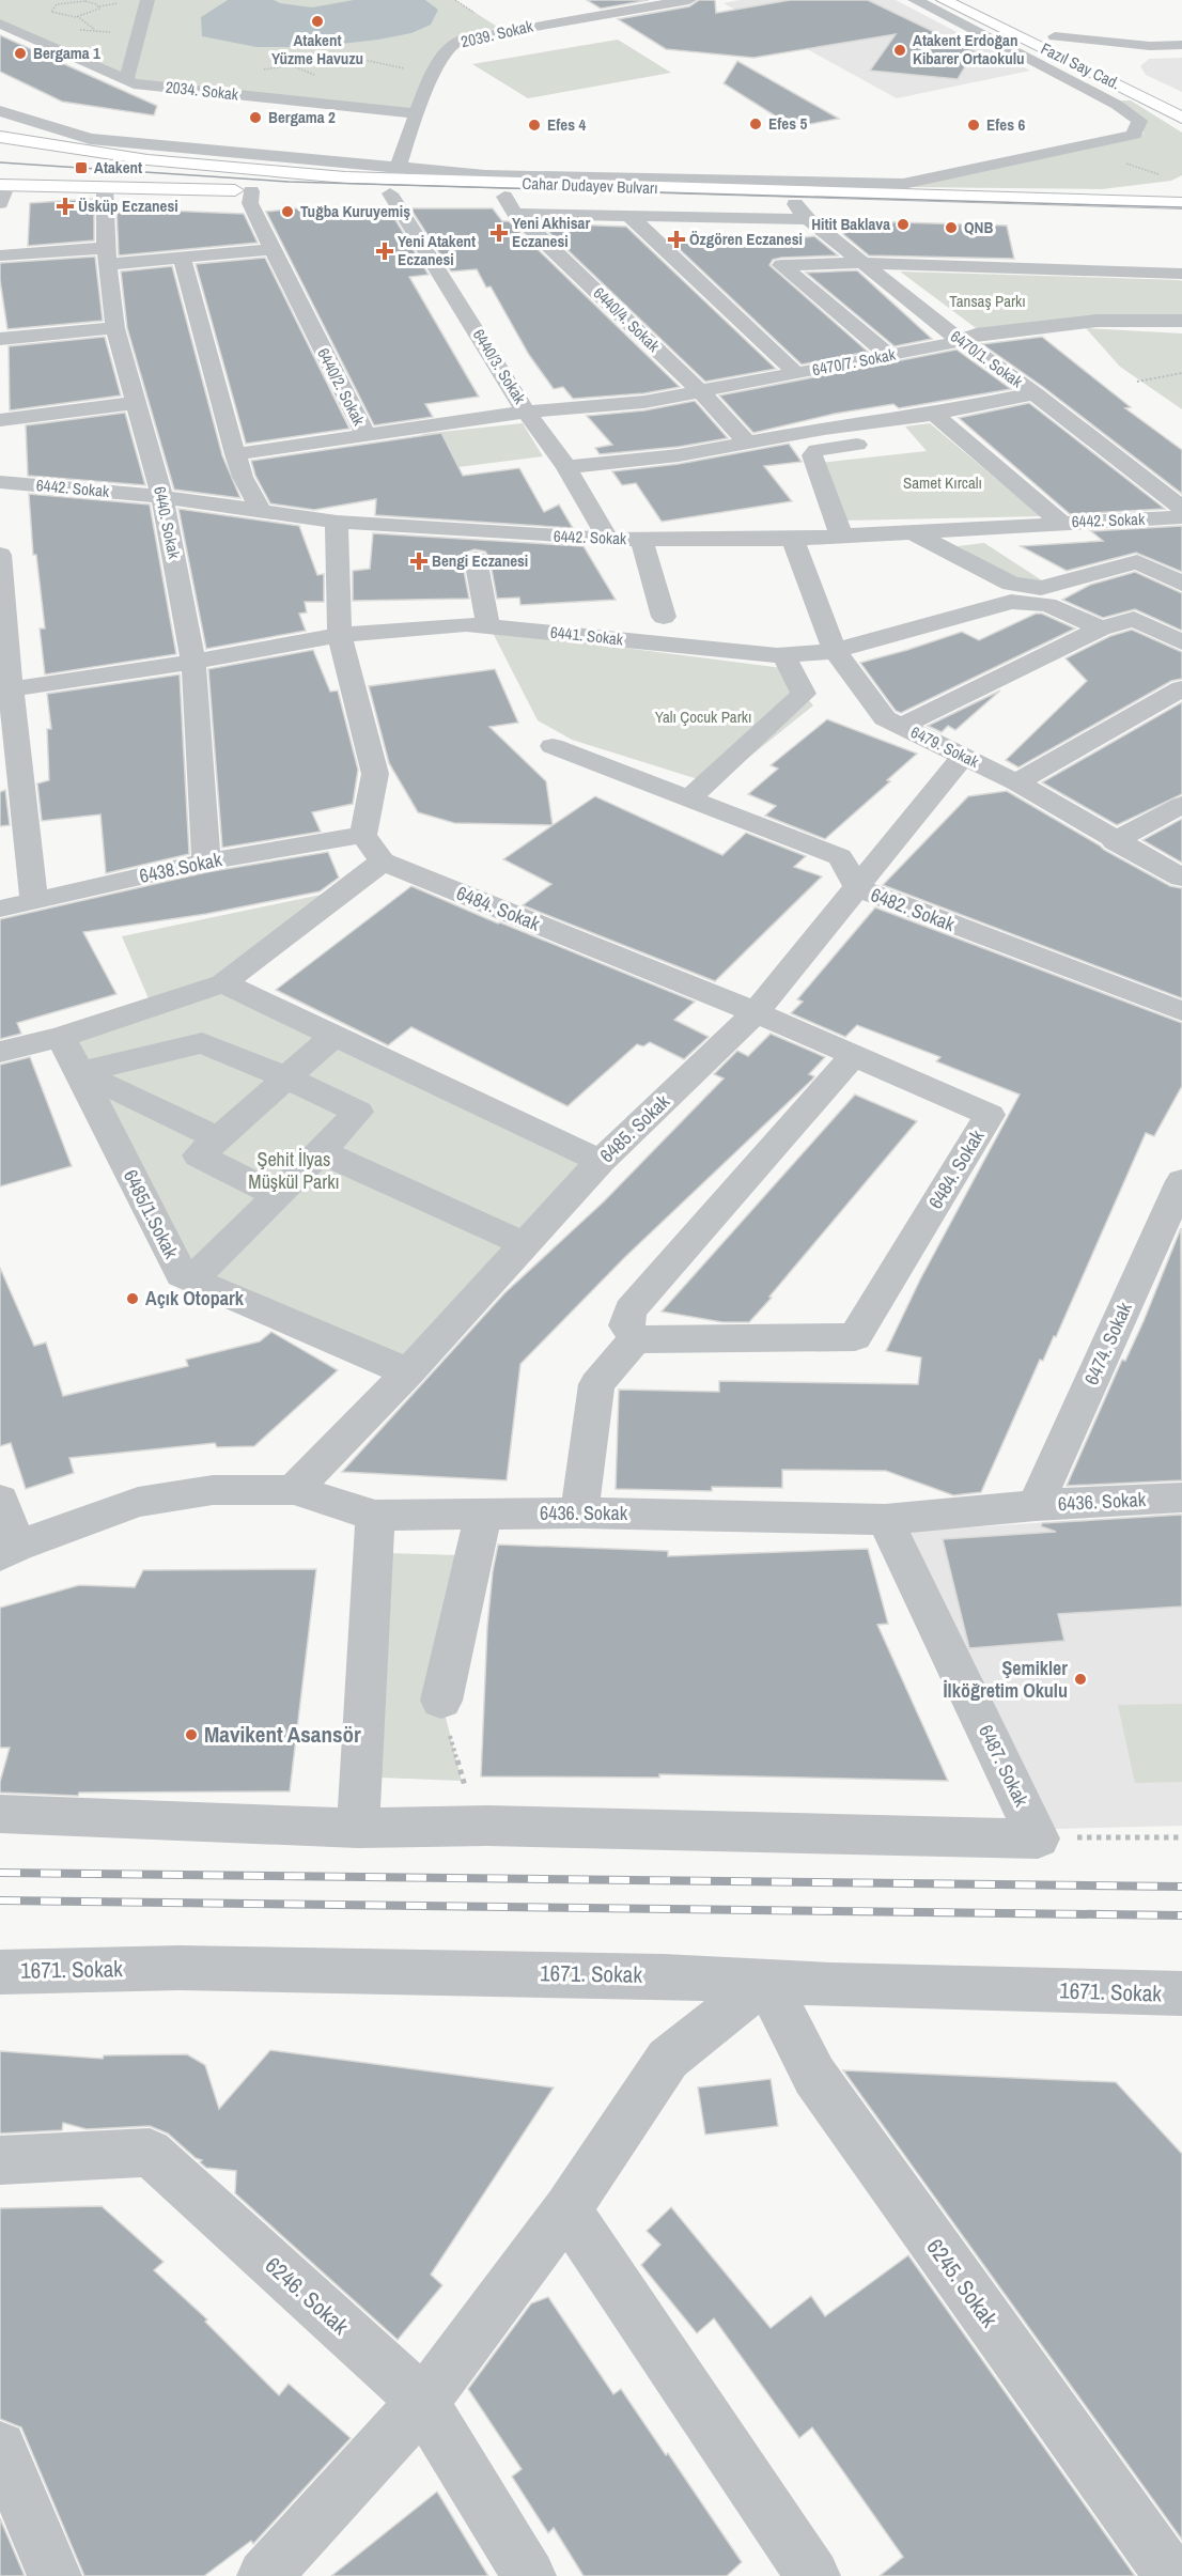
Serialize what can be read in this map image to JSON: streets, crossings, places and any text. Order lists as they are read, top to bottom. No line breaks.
{"streets":{"main road":["Fazıl Say Cad.","Cahar Dudayev Bulvarı"],"street":["2039. Sokak","2034. Sokak","6440/4. Sokak","6470/1. Sokak","6470/7. Sokak","6440/3. Sokak","6440/2. Sokak","6442. Sokak","6440. Sokak","6441. Sokak","6479. Sokak","6438.Sokak","6484. Sokak","6482. Sokak","6485. Sokak","6485/1.Sokak","6474. Sokak","6436. Sokak","6487. Sokak","1671. Sokak","6245. Sokak","6246. Sokak"]},"crossings":[["2039. Sokak","2034. Sokak"],["2039. Sokak","Cahar Dudayev Bulvarı"],["2039. Sokak","6440/3. Sokak"],["Cahar Dudayev Bulvarı","6440/4. Sokak"],["Cahar Dudayev Bulvarı","6470/1. Sokak"],["Cahar Dudayev Bulvarı","6440/3. Sokak"],["Cahar Dudayev Bulvarı","6440/2. Sokak"],["Cahar Dudayev Bulvarı","6440. Sokak"],["6440/4. Sokak","6470/7. Sokak"],["6470/1. Sokak","6470/7. Sokak"],["6470/7. Sokak","6440/3. Sokak"],["6470/7. Sokak","6440/2. Sokak"],["6440/3. Sokak","6440/2. Sokak"],["6440/3. Sokak","6442. Sokak"],["6442. Sokak","6440. Sokak"],["6442. Sokak","6479. Sokak"],["6440. Sokak","6441. Sokak"],["6440. Sokak","6438.Sokak"],["6441. Sokak","6479. Sokak"],["6479. Sokak","6485. Sokak"],["6484. Sokak","6485. Sokak"],["6482. Sokak","6485. Sokak"],["6485. Sokak","6485/1.Sokak"],["6485. Sokak","6436. Sokak"],["6474. Sokak","6436. Sokak"],["6436. Sokak","6487. Sokak"],["1671. Sokak","6245. Sokak"]],"parks":["Tansaş Parkı","Samet Kırcalı","Yalı Çocuk Parkı","Şehit İlyas Müşkül Parkı"],"places":{"other":["Atakent Yüzme Havuzu","Atakent Erdoğan Kibarer Ortaokulu","Bergama 1","Bergama 2","Efes 5","Efes 4","Efes 6","Tuğba Kuruyemiş","Hitit Baklava","QNB","Açık Otopark","Şemikler İlköğretim Okulu","Mavikent Asansör"],"transit":["Atakent"],"health":["Üsküp Eczanesi","Yeni Akhisar Eczanesi","Özgören Eczanesi","Yeni Atakent Eczanesi","Bengi Eczanesi"]}}
